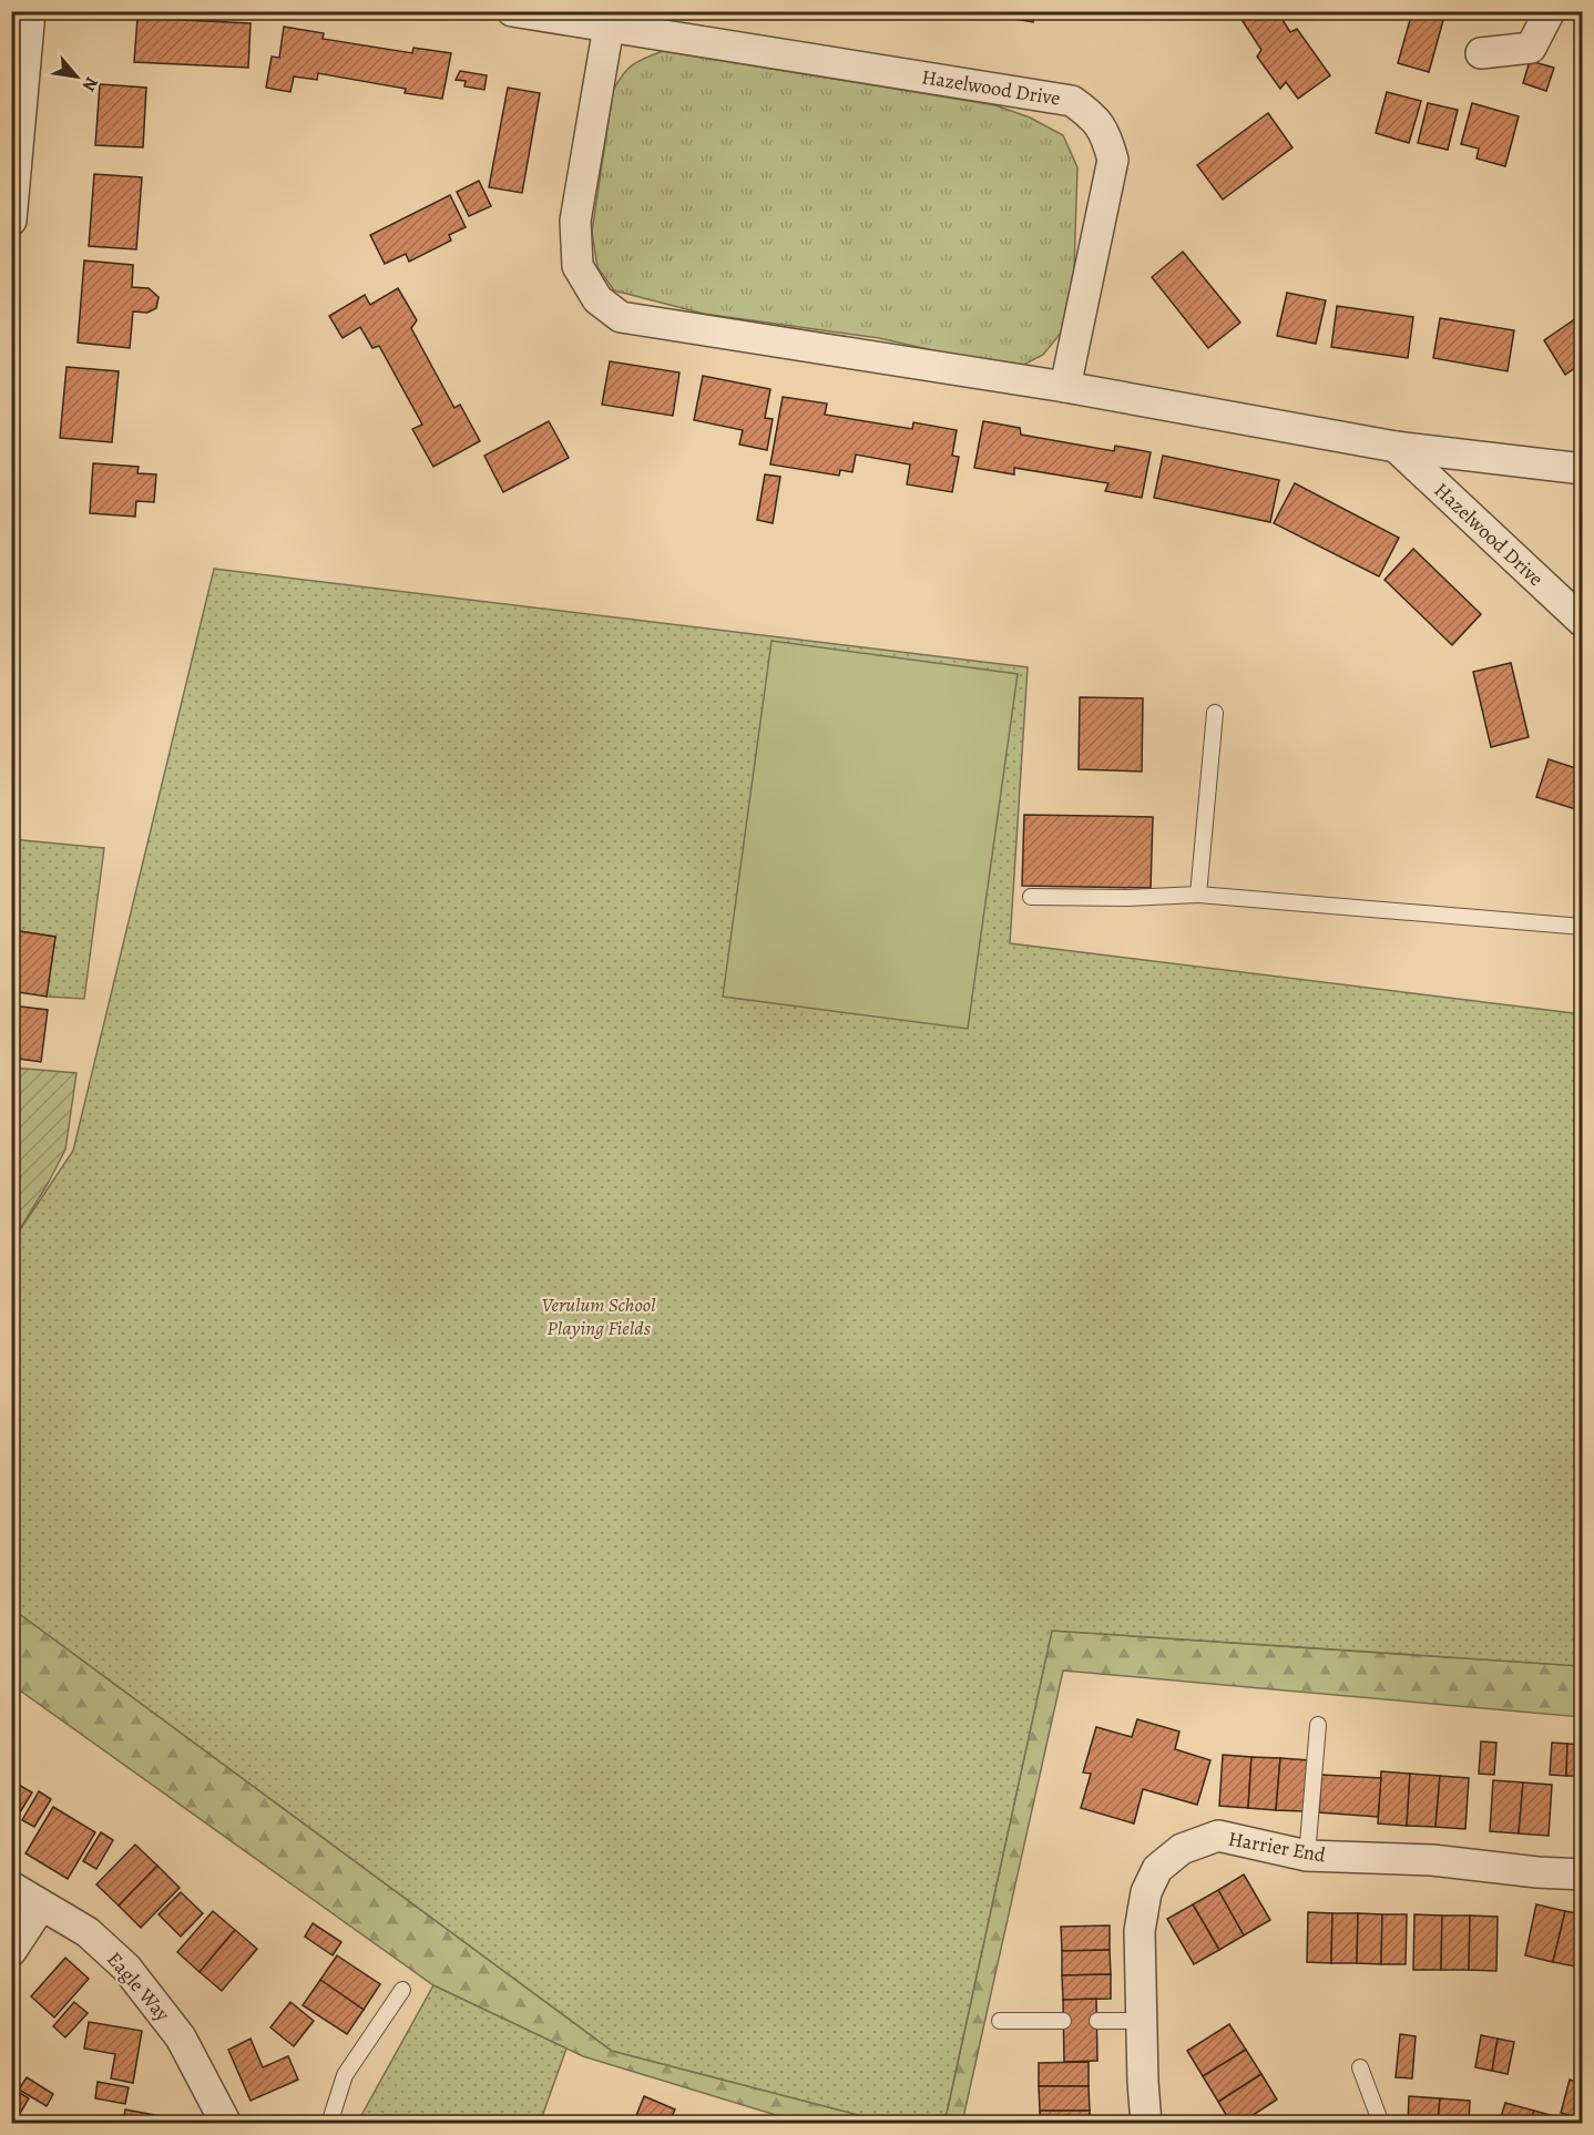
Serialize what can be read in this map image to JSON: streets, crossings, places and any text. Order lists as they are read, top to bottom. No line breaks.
{"streets":{"street":["Hazelwood Drive","Harrier End","Eagle Way"]},"parks":["Verulum School Playing Fields"],"north":"bottom right"}
